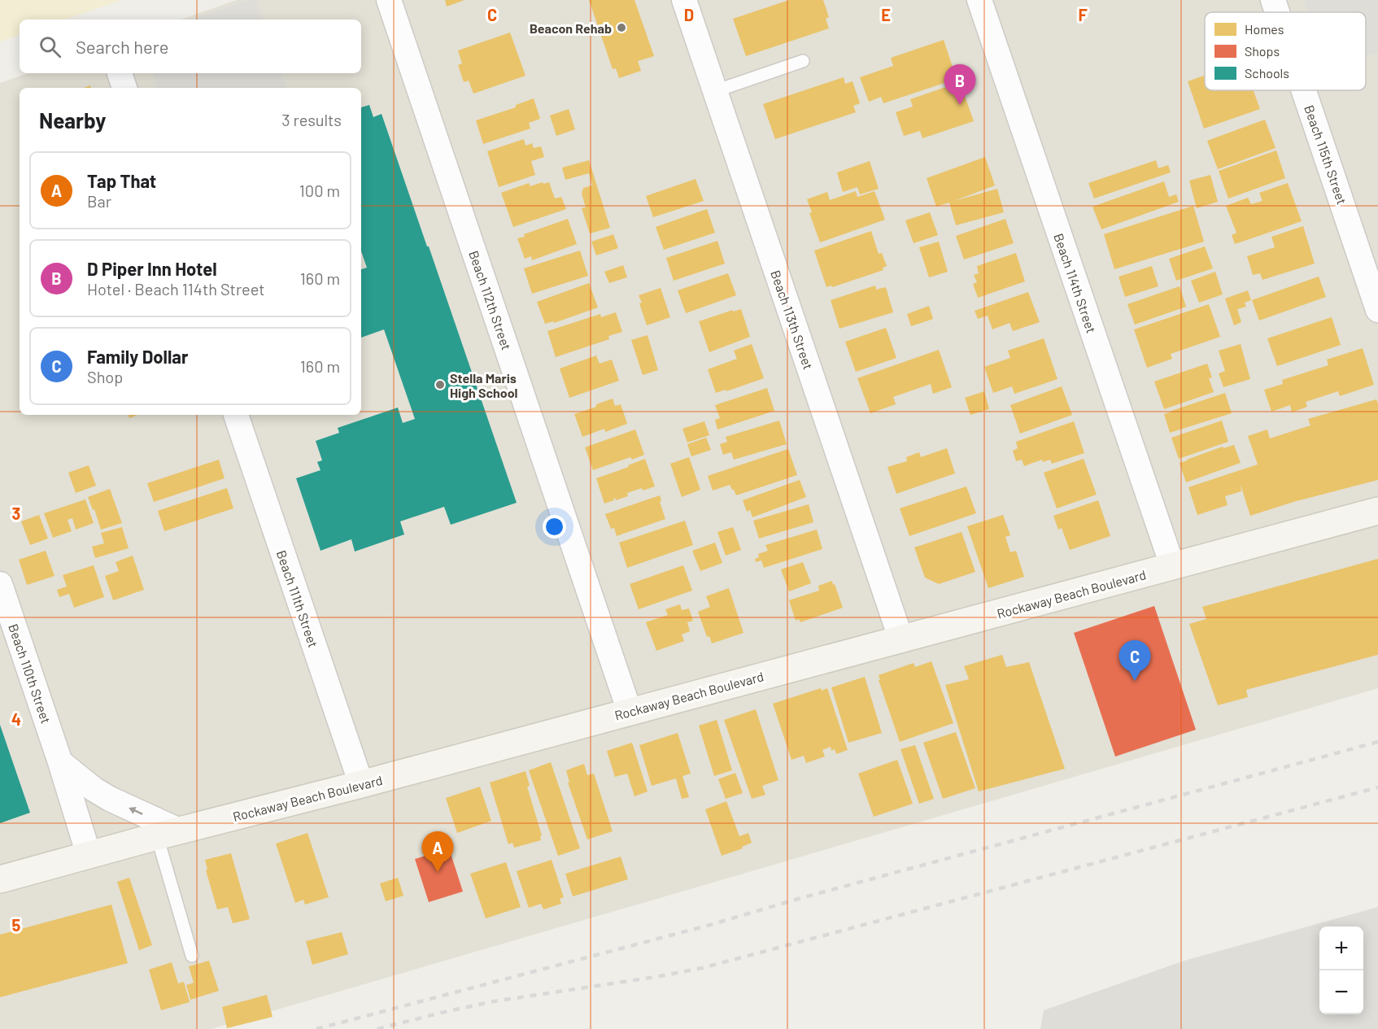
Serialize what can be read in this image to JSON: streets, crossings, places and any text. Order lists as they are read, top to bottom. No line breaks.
{"streets":{"street":["Beach 115th Street","Beach 114th Street","Beach 112th Street","Beach 113th Street","Rockaway Beach Boulevard","Beach 111th Street","Beach 110th Street"]},"crossings":[["Beach 114th Street","Rockaway Beach Boulevard"],["Beach 112th Street","Rockaway Beach Boulevard"],["Beach 113th Street","Rockaway Beach Boulevard"],["Rockaway Beach Boulevard","Beach 111th Street"],["Rockaway Beach Boulevard","Beach 110th Street"]],"places":["Beacon Rehab","Stella Maris High School"],"legend":["Homes","Shops","Schools"],"page":{"search":"Search here","pins":["B","C","A"],"heading":["Nearby","3 results"],"list":[{"mark":"A","name":"Tap That","note":"Bar","value":"100 m"},{"mark":"B","name":"D Piper Inn Hotel","note":"Hotel · Beach 114th Street","value":"160 m"},{"mark":"C","name":"Family Dollar","note":"Shop","value":"160 m"}],"map_buttons":["+","−"]},"grid":{"columns":["C","D","E","F"],"rows":["3","4","5"]}}
